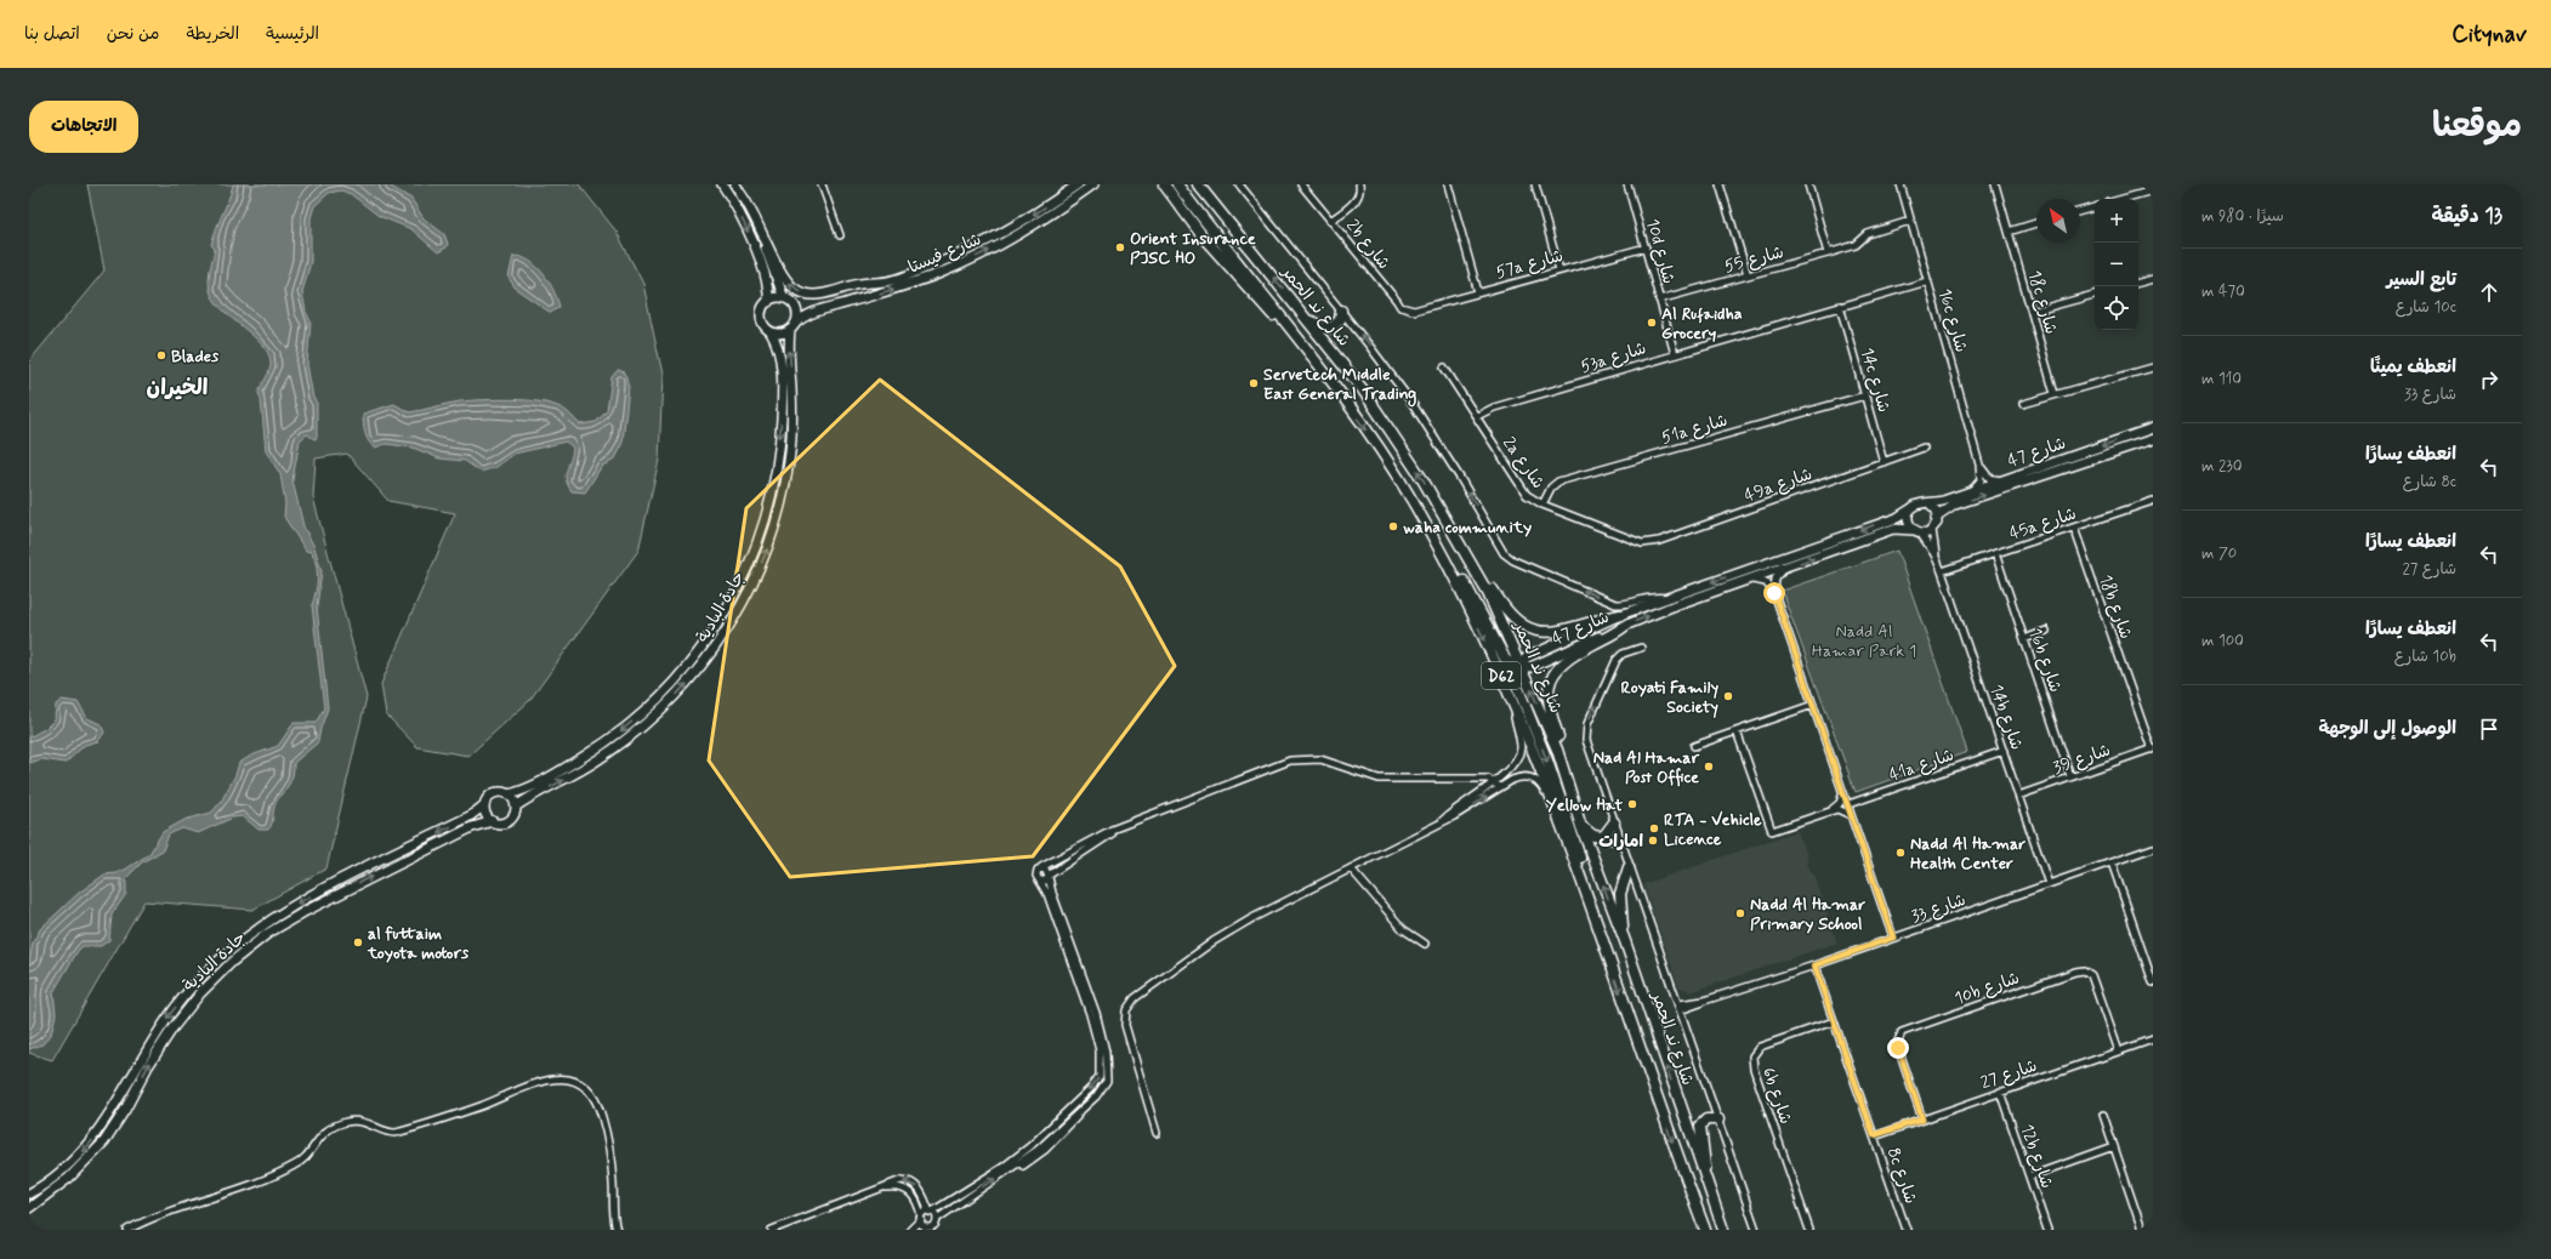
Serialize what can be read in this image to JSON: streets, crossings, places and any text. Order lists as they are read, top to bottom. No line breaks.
{"streets":{"main road":["شارع ند الحمر","D62"],"street":["2b شارع","10d شارع","شارع فيستا","شارع 55","57a شارع","18c شارع","16c شارع","53a شارع","14c شارع","51a شارع","شارع 47","2a شارع","49a شارع","45a شارع","جادة البادية","18b شارع","16b شارع","14b شارع","شارع 39","41a شارع","شارع 33","10b شارع","شارع 27","6b شارع","12b شارع","8c شارع"]},"crossings":[["2b شارع","57a شارع"],["10d شارع","شارع 55"],["10d شارع","57a شارع"],["10d شارع","53a شارع"],["شارع فيستا","جادة البادية"],["شارع 55","16c شارع"],["شارع ند الحمر","شارع 47"],["شارع ند الحمر","شارع 33"],["16c شارع","53a شارع"],["16c شارع","شارع 47"],["53a شارع","14c شارع"],["53a شارع","2a شارع"],["14c شارع","51a شارع"],["14c شارع","49a شارع"],["51a شارع","2a شارع"],["شارع 47","14b شارع"],["2a شارع","49a شارع"],["45a شارع","18b شارع"],["45a شارع","16b شارع"],["45a شارع","14b شارع"],["18b شارع","شارع 39"],["16b شارع","شارع 39"],["14b شارع","شارع 39"],["14b شارع","41a شارع"],["14b شارع","شارع 33"],["شارع 33","8c شارع"],["10b شارع","شارع 27"],["شارع 27","12b شارع"],["شارع 27","8c شارع"],["6b شارع","8c شارع"]],"districts":["الخيران"],"parks":["Nadd Al Hamar Park 1"],"places":["Orient Insurance PJSC HO","Al Rufaidha Grocery","Blades","Servetech Middle East General Trading","waha community","Royati Family Society","Nad Al Hamar Post Office","Yellow Hat","RTA - Vehicle Licence","امارات","Nadd Al Hamar Health Center","Nadd Al Hamar Primary School","al futtaim toyota motors"],"north":"top left","page":{"header":"Citynav","nav":["الرئيسية","الخريطة","من نحن","اتصل بنا"],"title":"موقعنا","buttons":"الاتجاهات","heading":["13 دقيقة","سيرًا · 980 m"],"map_buttons":["+","−"],"list":[["تابع السير","10c شارع","470 m"],["انعطف يمينًا","شارع 33","110 m"],["انعطف يسارًا","8c شارع","230 m"],["انعطف يسارًا","شارع 27","70 m"],["انعطف يسارًا","10b شارع","100 m"],"الوصول إلى الوجهة"]}}
